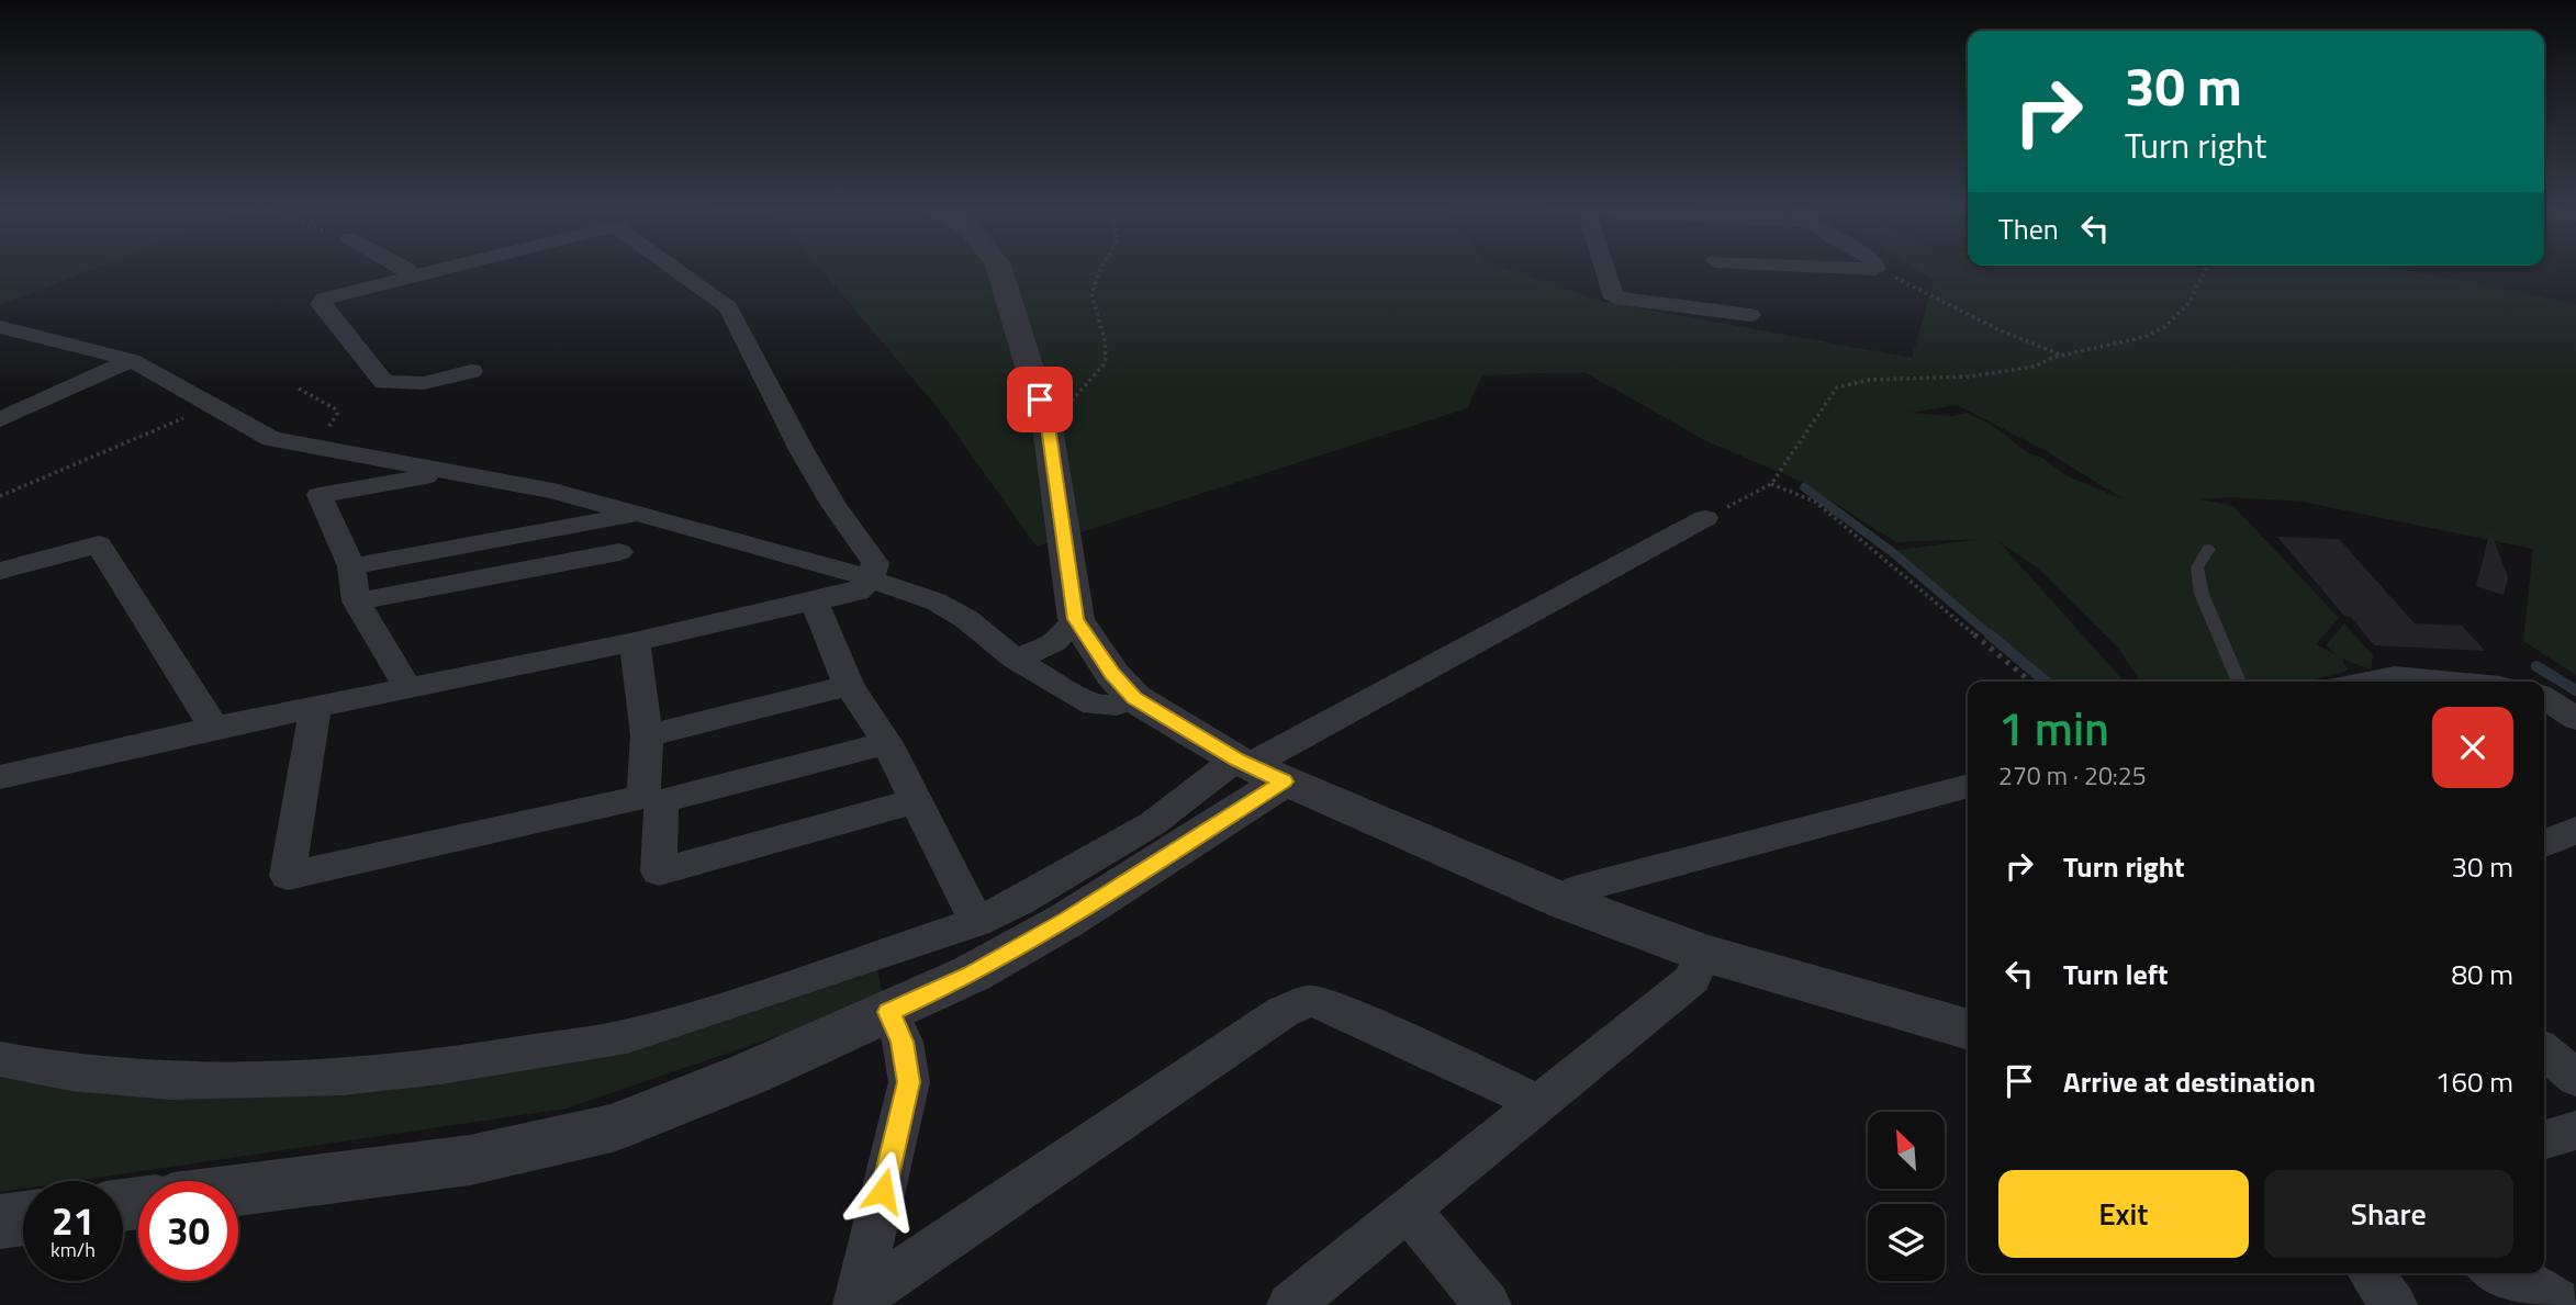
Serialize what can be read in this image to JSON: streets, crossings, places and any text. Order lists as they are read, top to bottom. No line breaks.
{"north":"top left","page":{"turn":["30 m","Turn right"],"then":"Then","heading":["1 min","270 m · 20:25"],"list":[{"name":"Turn right","value":"30 m"},{"name":"Turn left","value":"80 m"},{"name":"Arrive at destination","value":"160 m"}],"buttons":["Exit","Share"],"speed":"21 km/h","limit":"30"}}
